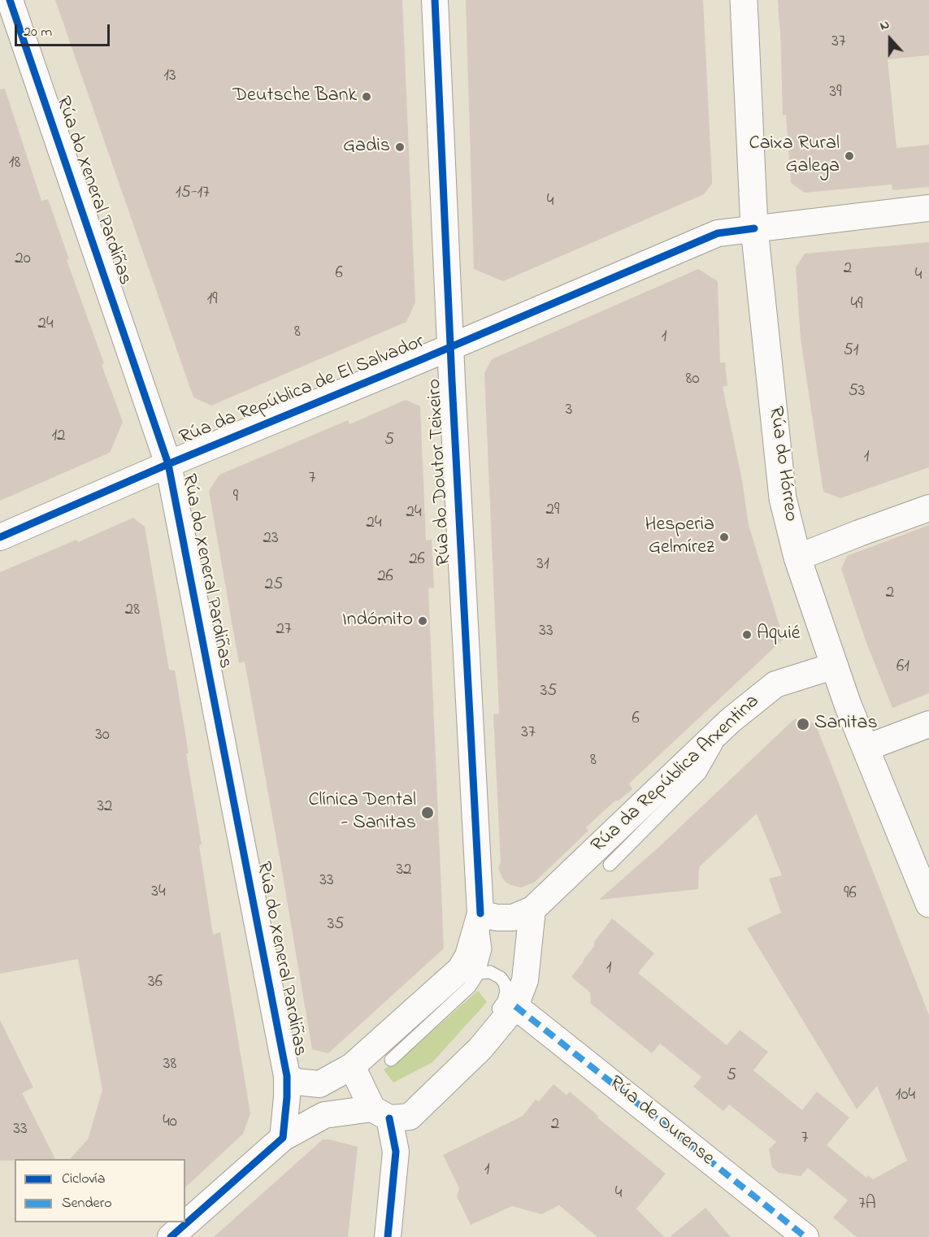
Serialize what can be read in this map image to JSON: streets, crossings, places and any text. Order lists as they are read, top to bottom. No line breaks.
{"streets":{"street":["Rúa do Xeneral Pardiñas","Rúa da República de El Salvador","Rúa do Hórreo","Rúa do Doutor Teixeiro","Rúa da República Arxentina","Rúa de Ourense"]},"crossings":[["Rúa do Xeneral Pardiñas","Rúa da República de El Salvador"],["Rúa do Xeneral Pardiñas","Rúa do Doutor Teixeiro"],["Rúa da República de El Salvador","Rúa do Hórreo"],["Rúa da República de El Salvador","Rúa do Doutor Teixeiro"],["Rúa do Hórreo","Rúa da República Arxentina"]],"places":["Deutsche Bank","Gadis","Caixa Rural Galega","Hesperia Gelmírez","Indómito","Aquié","Sanitas","Clínica Dental - Sanitas"],"house_numbers":["37","13","39","18","15-17","4","20","2","6","4","19","49","24","8","1","51","80","53","3","12","5","1","7","9","29","24","24","23","26","31","26","25","2","28","27","33","61","35","6","37","30","8","32","32","33","34","96","35","1","36","38","5","104","40","2","33","7","1","4","7A"],"legend":["Ciclovía","Sendero"],"scale_bar":"20 m","north":"top"}
